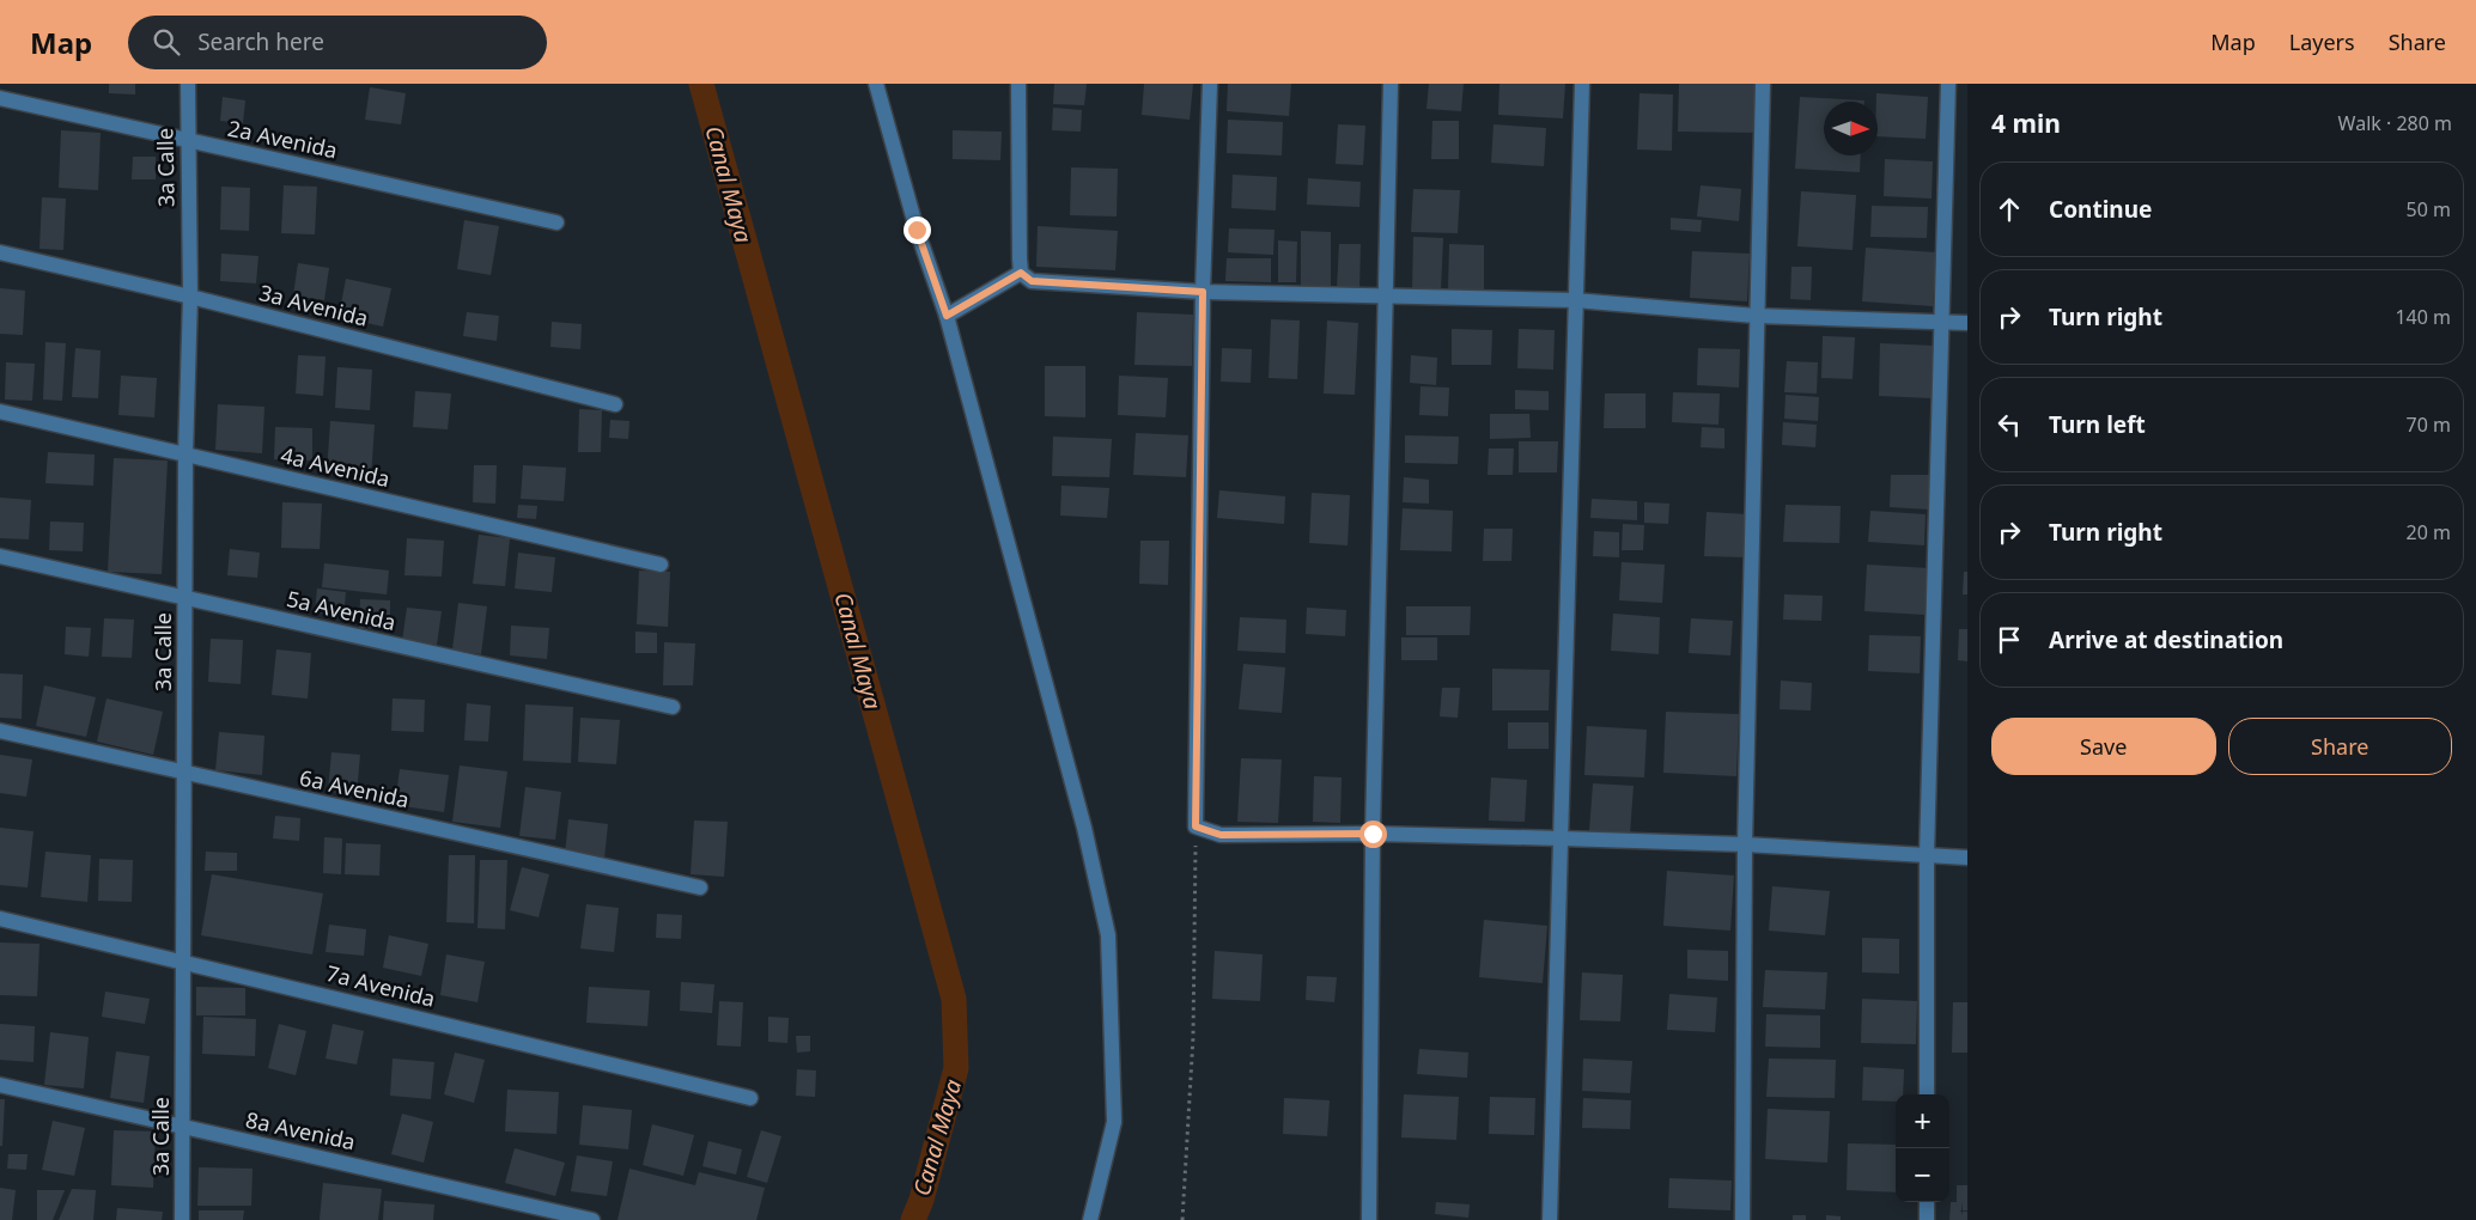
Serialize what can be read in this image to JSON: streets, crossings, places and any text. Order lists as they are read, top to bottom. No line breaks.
{"streets":{"street":["2a Avenida","3a Calle","3a Avenida","4a Avenida","5a Avenida","6a Avenida","7a Avenida","8a Avenida"]},"crossings":[["2a Avenida","3a Calle"],["3a Calle","3a Avenida"],["3a Calle","4a Avenida"],["3a Calle","5a Avenida"],["3a Calle","6a Avenida"],["3a Calle","7a Avenida"],["3a Calle","8a Avenida"]],"water":["Canal Maya"],"north":"right","page":{"header":"Map","search":"Search here","nav":["Map","Layers","Share"],"heading":["4 min","Walk · 280 m"],"list":[["Continue","50 m"],["Turn right","140 m"],["Turn left","70 m"],["Turn right","20 m"],"Arrive at destination"],"buttons":["Save","Share"],"map_buttons":["+","−"]}}
